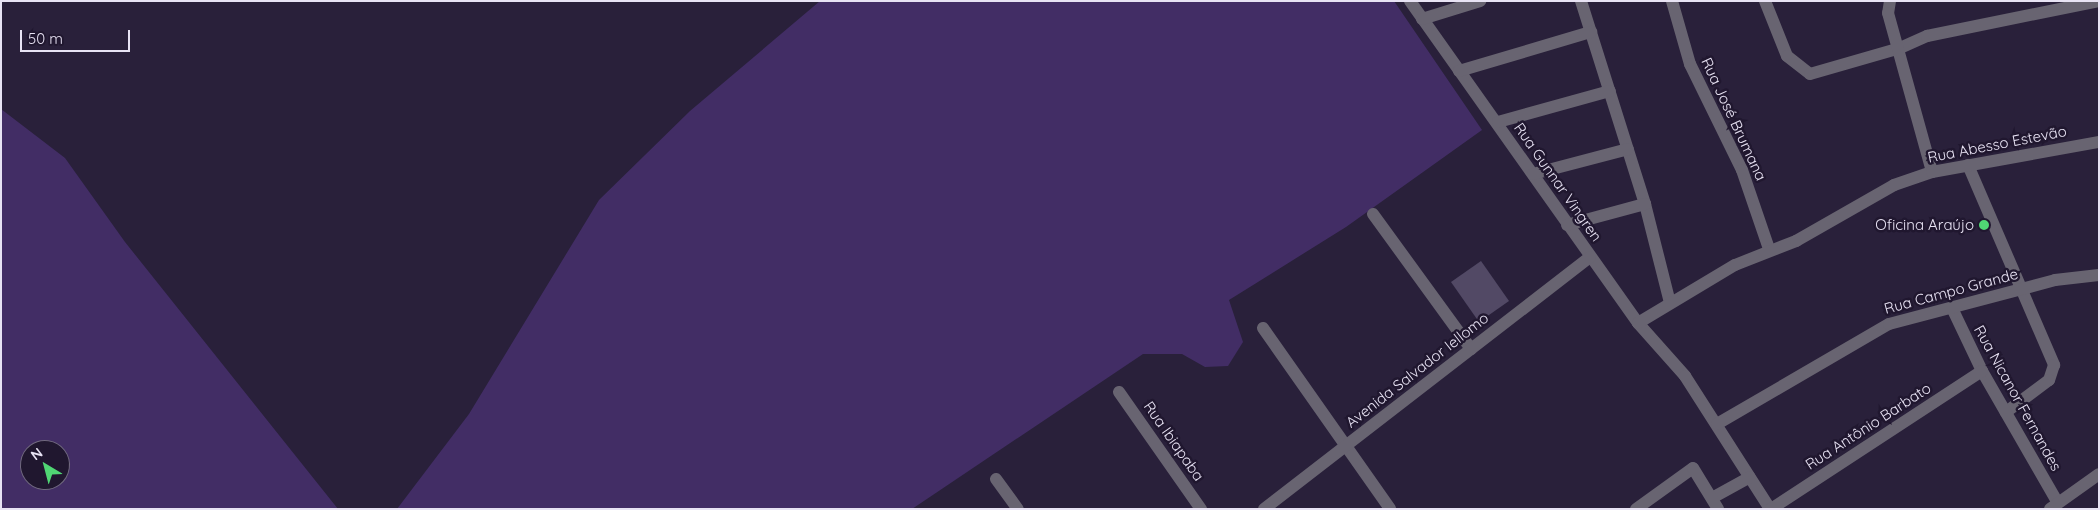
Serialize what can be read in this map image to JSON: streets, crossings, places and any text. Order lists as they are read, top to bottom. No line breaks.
{"streets":{"street":["Rua José Brumana","Rua Abesso Estevão","Rua Gunnar Vingren","Rua Campo Grande","Avenida Salvador Iellomo","Rua Nicanor Fernandes","Rua Antônio Barbato","Rua Ibiapaba"]},"crossings":[["Rua José Brumana","Rua Abesso Estevão"],["Rua Abesso Estevão","Rua Gunnar Vingren"],["Rua Gunnar Vingren","Rua Campo Grande"],["Rua Gunnar Vingren","Avenida Salvador Iellomo"],["Rua Gunnar Vingren","Rua Antônio Barbato"],["Rua Campo Grande","Rua Nicanor Fernandes"],["Rua Nicanor Fernandes","Rua Antônio Barbato"]],"places":["Oficina Araújo"],"scale_bar":"50 m","north":"top left"}
